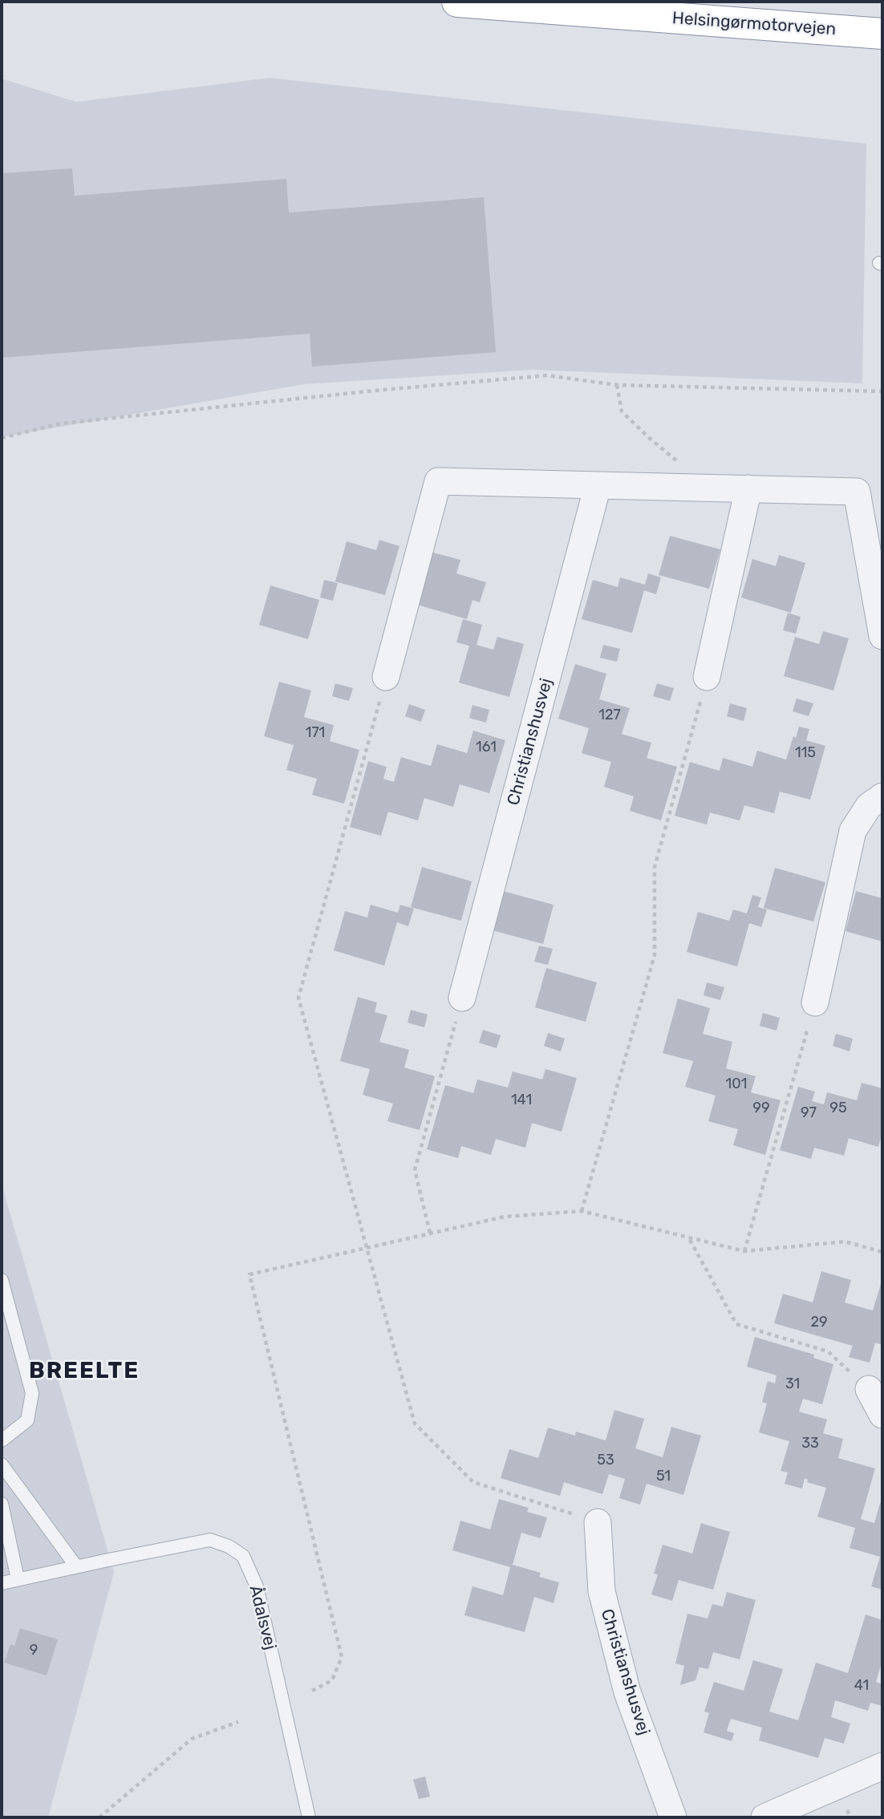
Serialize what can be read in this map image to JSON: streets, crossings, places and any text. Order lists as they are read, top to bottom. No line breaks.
{"streets":{"highway":["Helsingørmotorvejen"],"street":["Christianshusvej"],"lane":["Ådalsvej"]},"districts":["BREELTE"],"house_numbers":["127","171","161","115","101","141","99","95","97","29","31","33","53","51","9","41"]}
